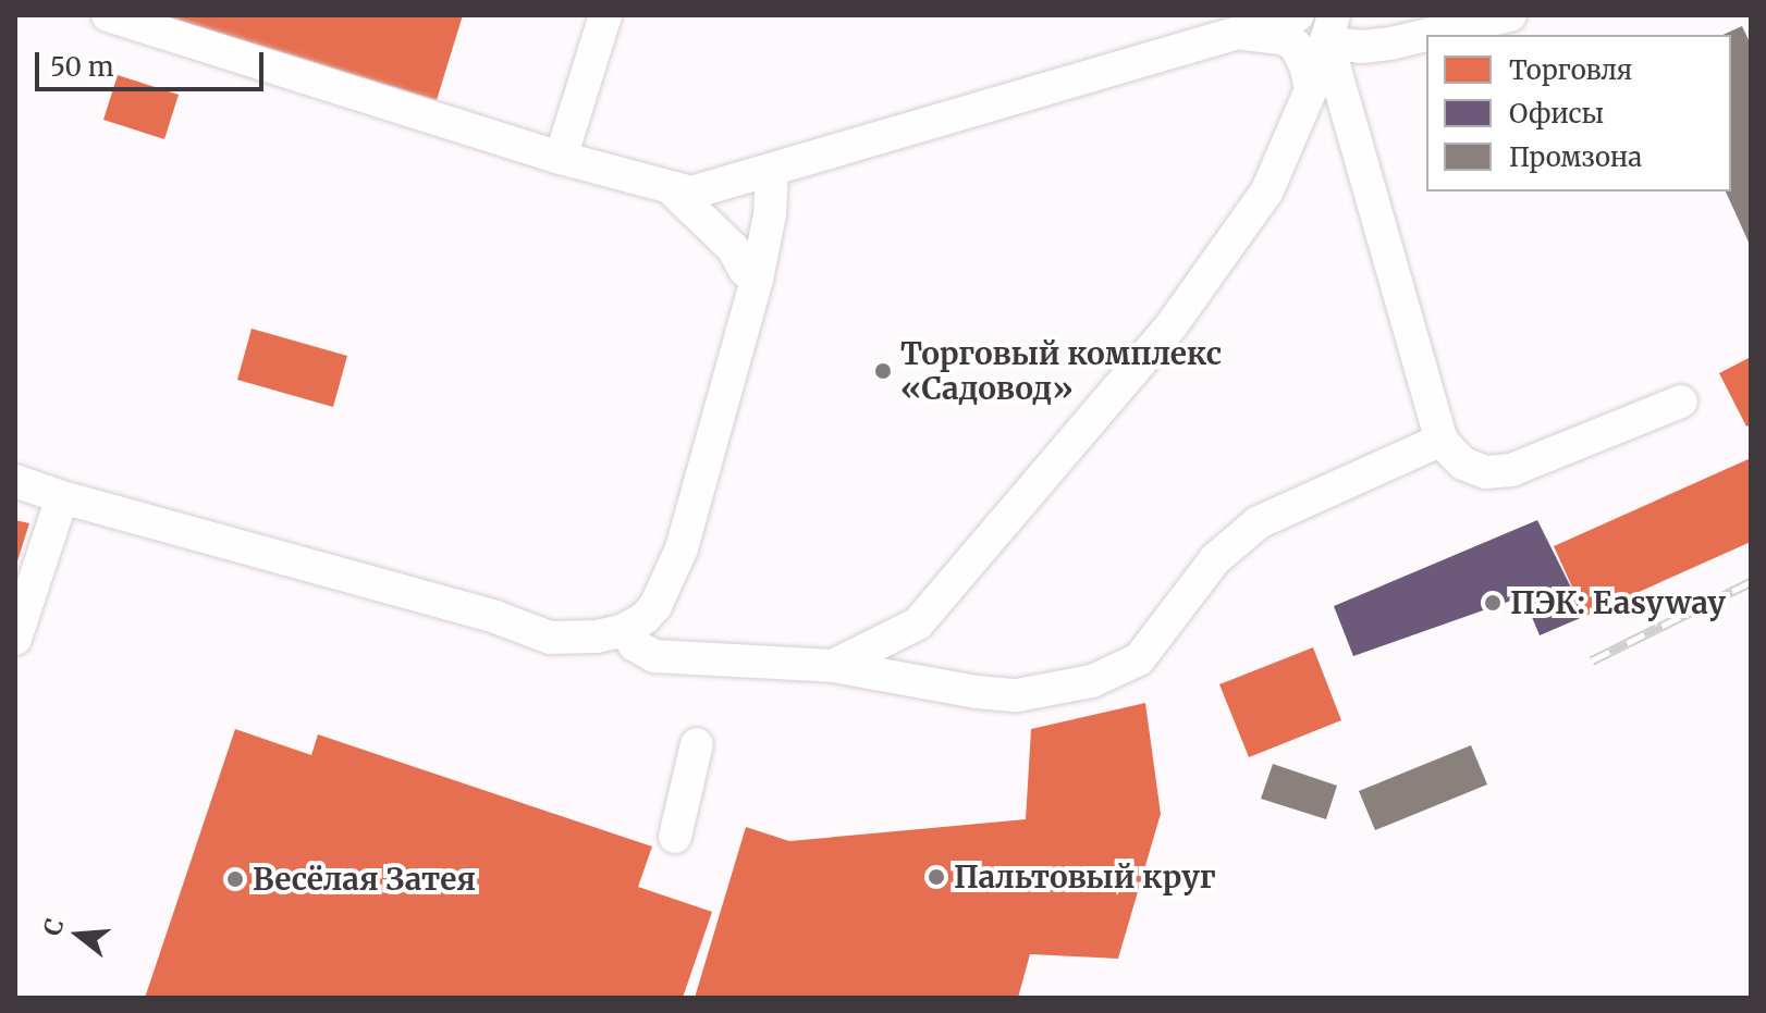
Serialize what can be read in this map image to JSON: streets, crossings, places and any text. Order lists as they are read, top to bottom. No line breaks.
{"places":["Торговый комплекс «Садовод»","ПЭК: Easyway","Пальтовый круг","Весёлая Затея"],"legend":["Торговля","Офисы","Промзона"],"scale_bar":"50 m","north":"left"}
